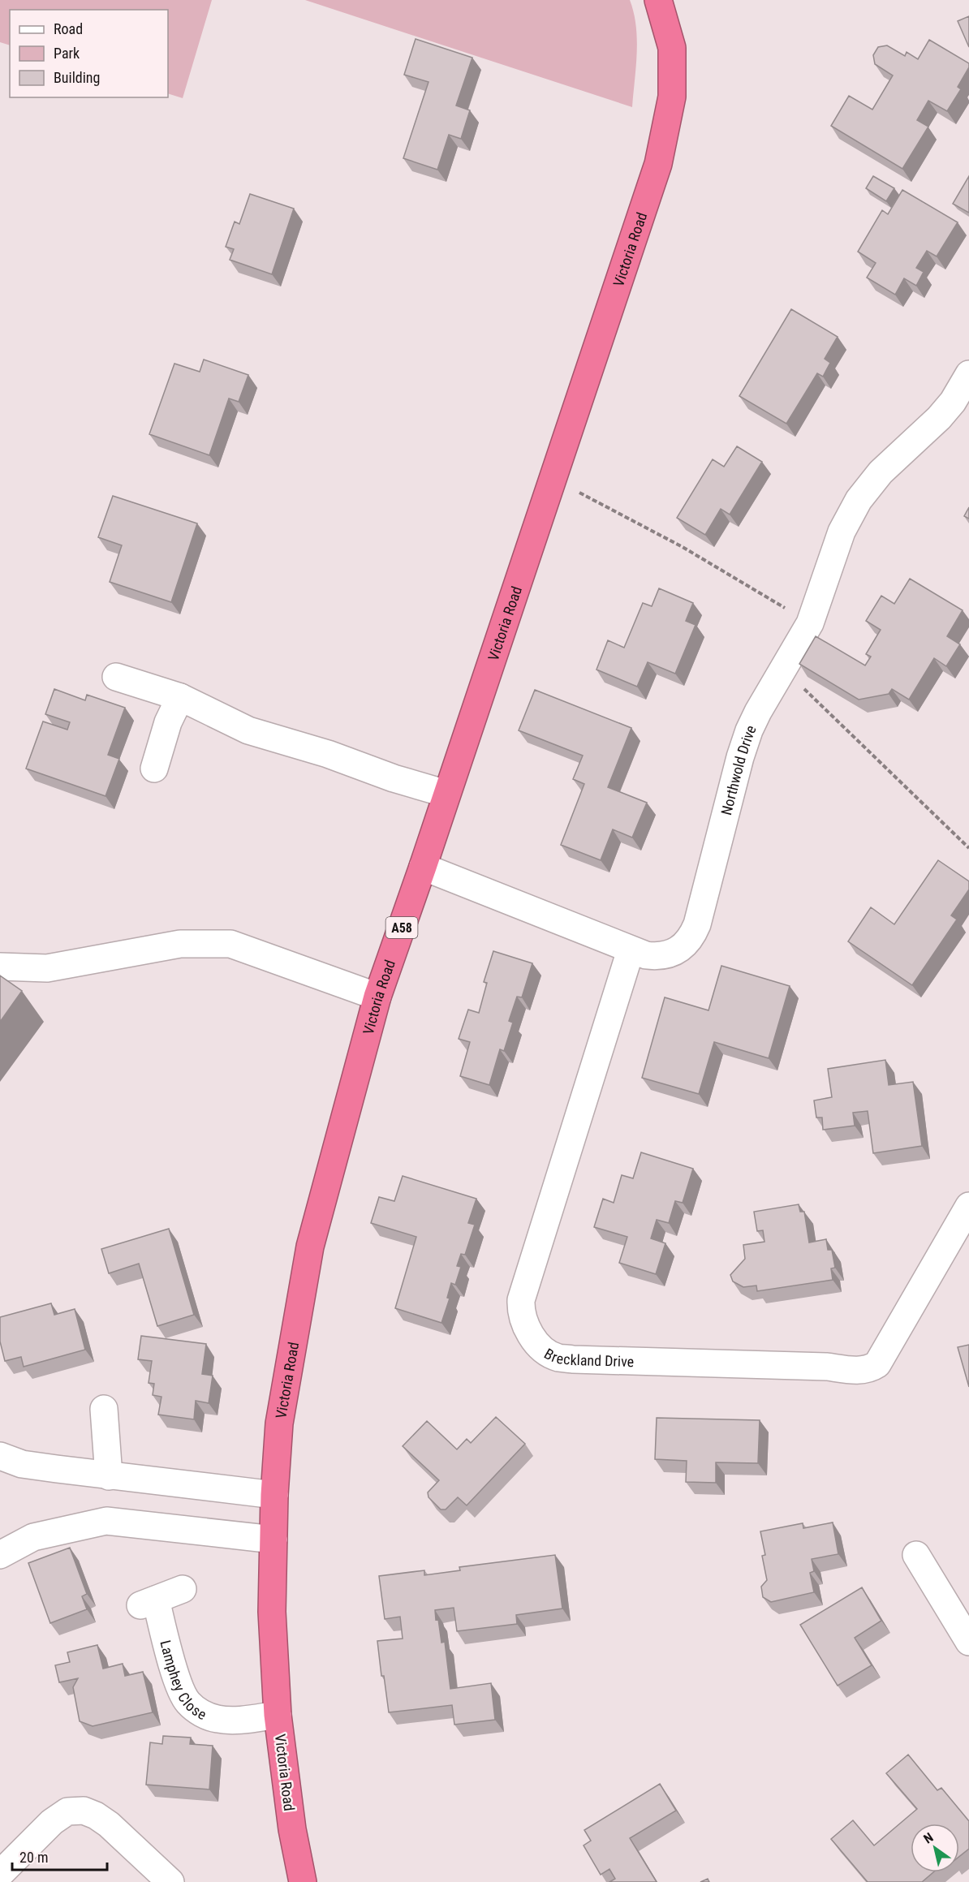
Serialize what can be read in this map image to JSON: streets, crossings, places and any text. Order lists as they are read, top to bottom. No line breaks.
{"streets":{"highway":["Victoria Road","A58"],"street":["Northwold Drive","Breckland Drive","Lamphey Close"]},"crossings":[["Victoria Road","Northwold Drive"],["Victoria Road","Lamphey Close"],["Northwold Drive","Breckland Drive"]],"legend":["Road","Park","Building"],"scale_bar":"20 m","north":"top left"}
